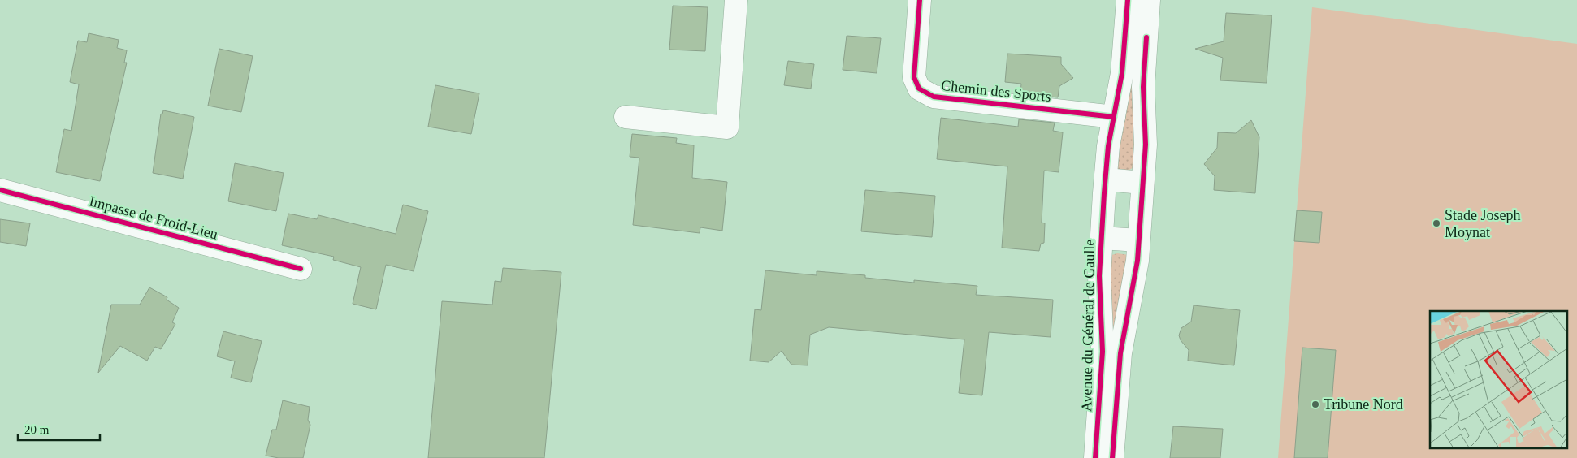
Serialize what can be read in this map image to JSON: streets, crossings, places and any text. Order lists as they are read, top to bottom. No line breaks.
{"streets":{"main road":["Chemin des Sports","Impasse de Froid-Lieu","Avenue du Général de Gaulle"]},"crossings":[["Chemin des Sports","Avenue du Général de Gaulle"]],"places":["Stade Joseph Moynat","Tribune Nord"],"scale_bar":"20 m"}
